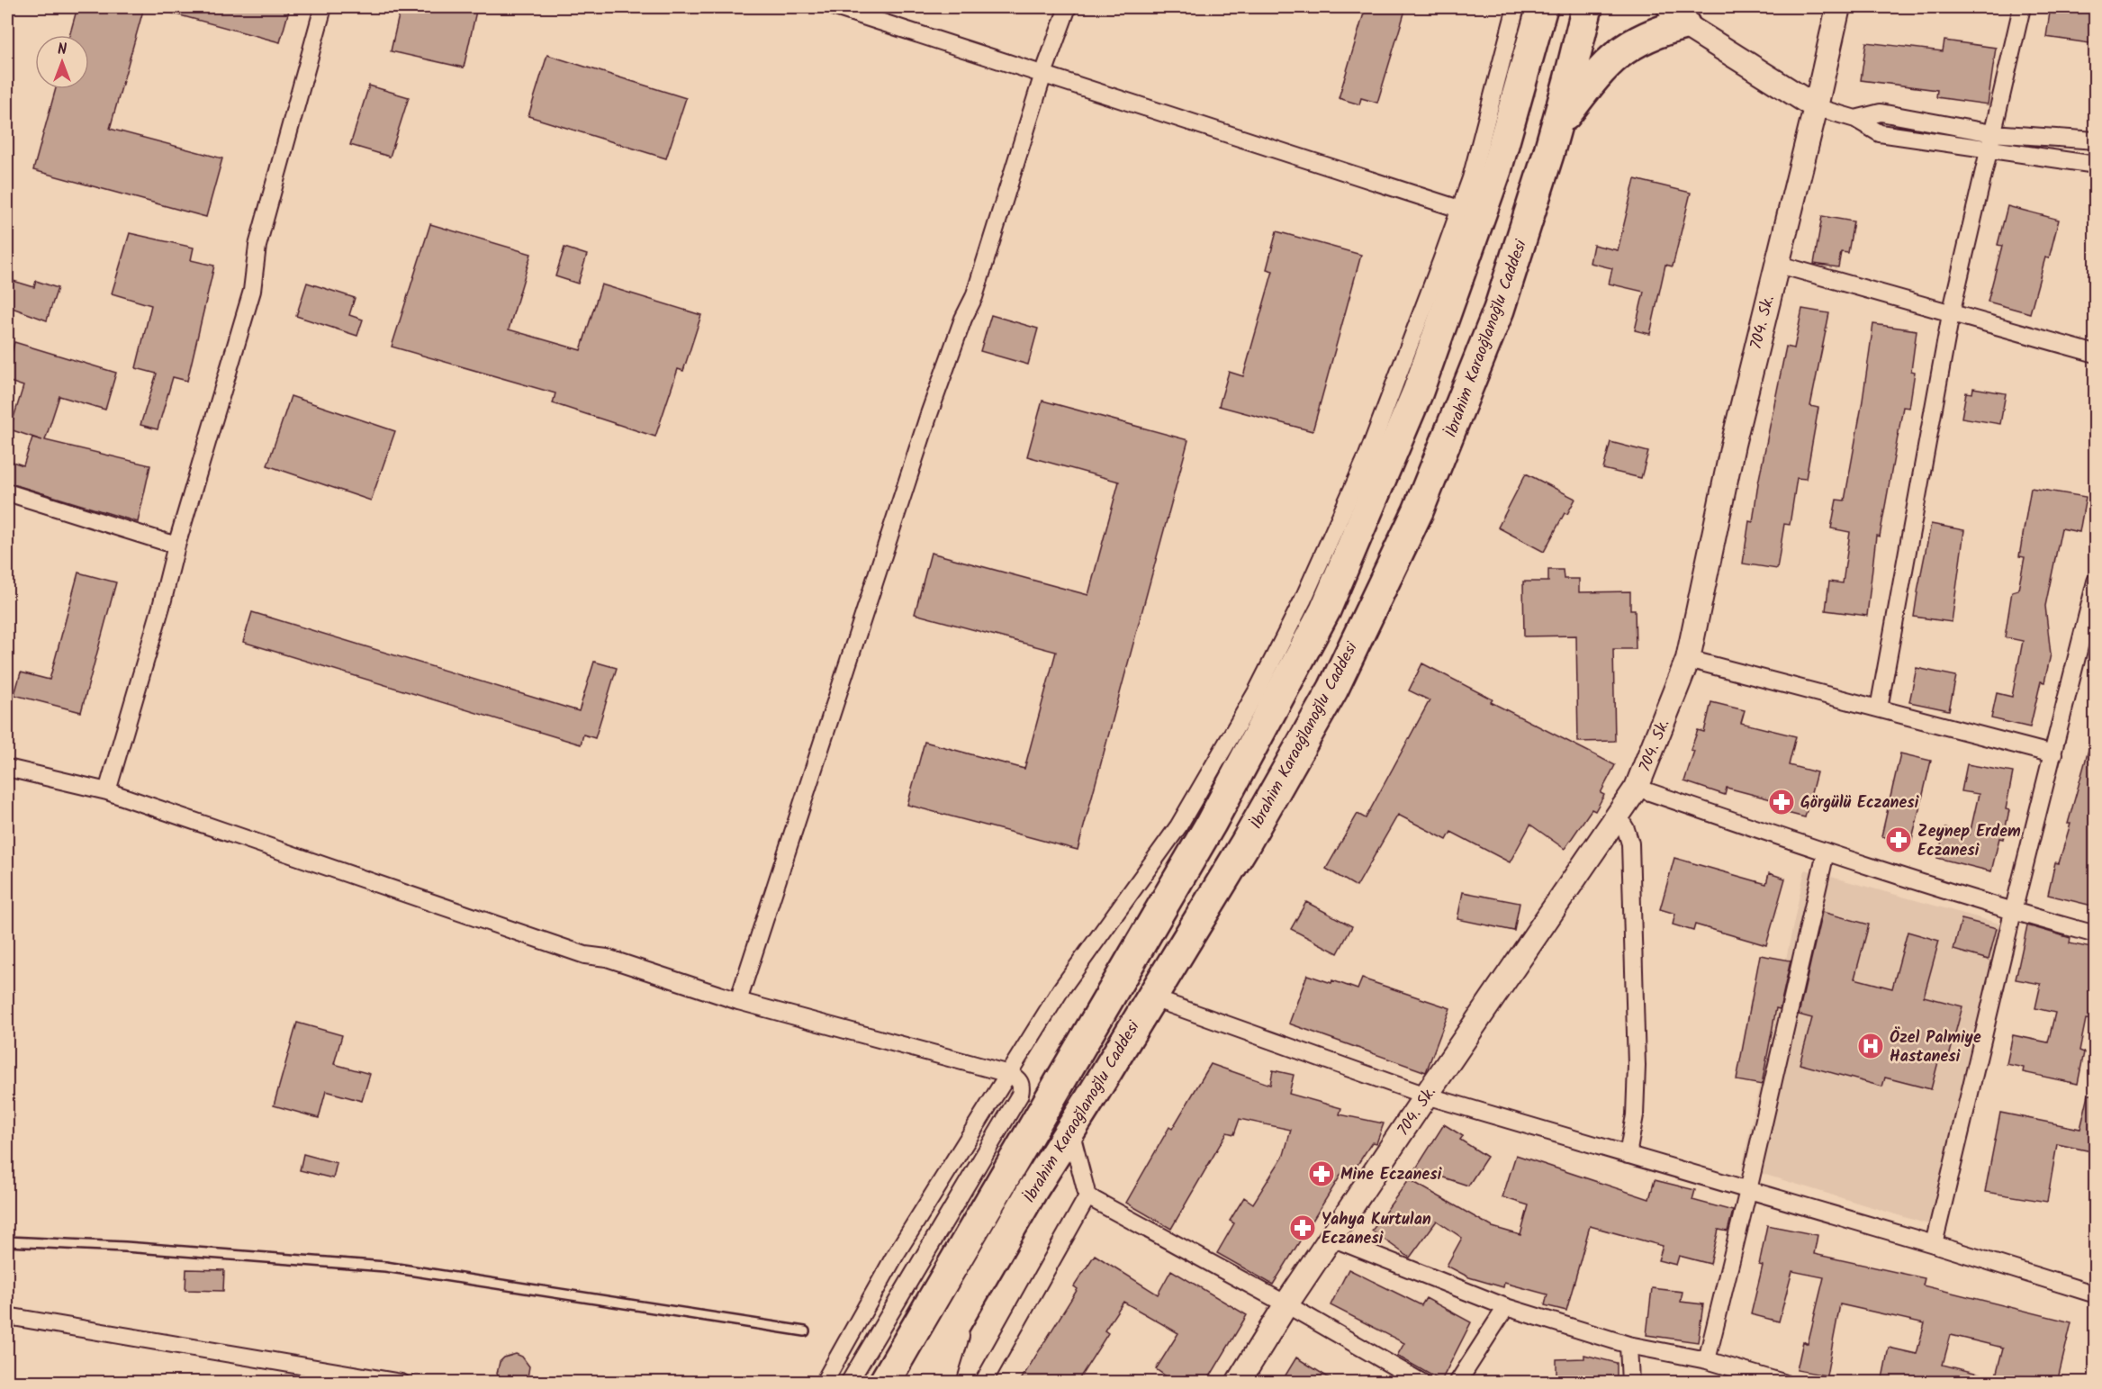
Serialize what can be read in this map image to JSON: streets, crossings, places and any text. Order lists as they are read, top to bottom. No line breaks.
{"streets":{"highway":["İbrahim Karaoğlanoğlu Caddesi"],"street":["704. Sk."]},"places":{"pharmacy":["Görgülü Eczanesi","Zeynep Erdem Eczanesi","Mine Eczanesi","Yahya Kurtulan Eczanesi"],"hospital":["Özel Palmiye Hastanesi"]},"north":"top"}
